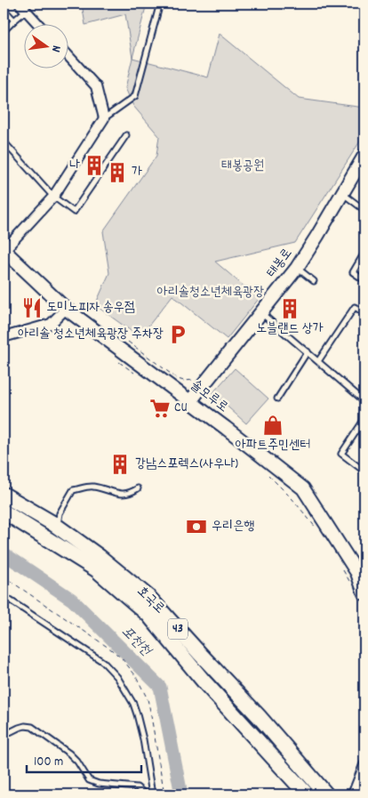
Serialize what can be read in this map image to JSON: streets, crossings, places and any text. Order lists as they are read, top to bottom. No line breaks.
{"streets":{"main road":["태봉로","솔모루로","호국로","43"]},"crossings":[["태봉로","솔모루로"]],"water":["포천천"],"parks":["태봉공원","아리솔청소년체육광장"],"places":{"building":["나","가","노블랜드 상가","강남스포렉스(사우나)"],"restaurant":["도미노피자 송우점"],"parking":["아리솔 청소년체육광장 주차장"],"supermarket":["CU"],"shop":["아파트주민센터"],"bank":["우리은행"]},"scale_bar":"100 m","north":"right"}
